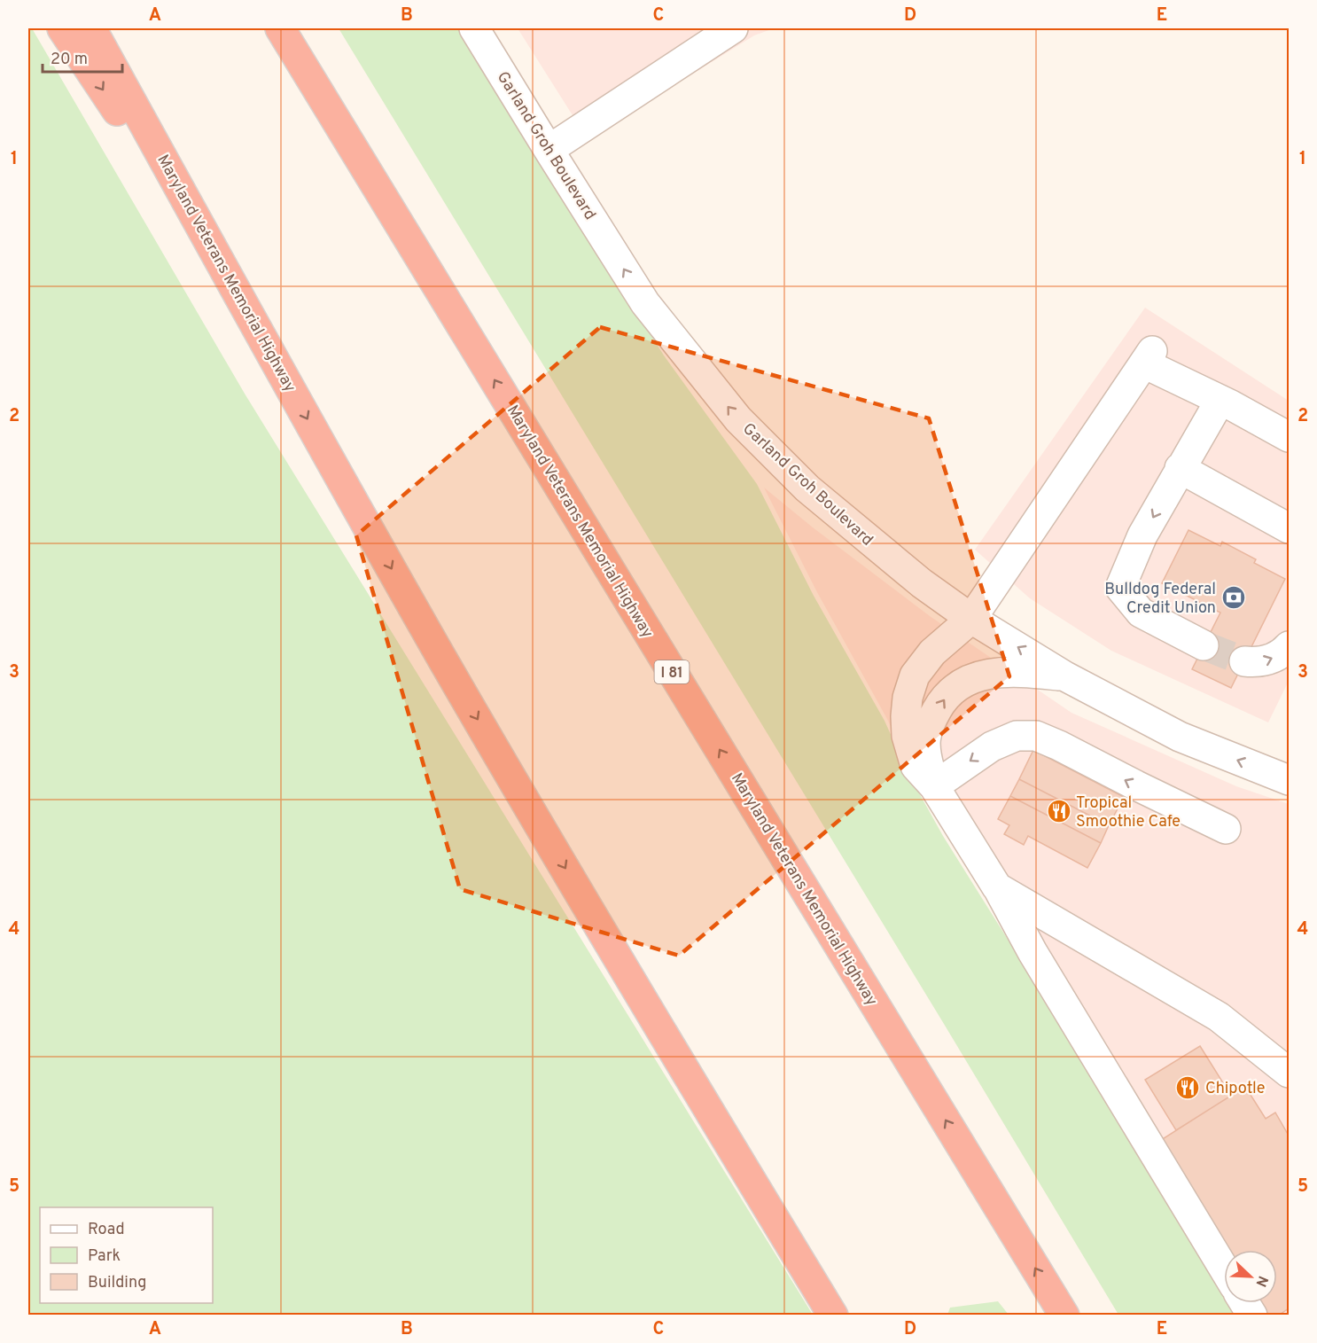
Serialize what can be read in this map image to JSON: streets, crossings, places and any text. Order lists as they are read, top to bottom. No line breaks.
{"streets":{"highway":["Maryland Veterans Memorial Highway","I 81"],"street":["Garland Groh Boulevard"]},"places":{"bank":["Bulldog Federal Credit Union"],"restaurant":["Tropical Smoothie Cafe","Chipotle"]},"legend":["Road","Park","Building"],"scale_bar":"20 m","north":"bottom right","grid":{"columns":["A","B","C","D","E"],"rows":["1","2","3","4","5"]}}
